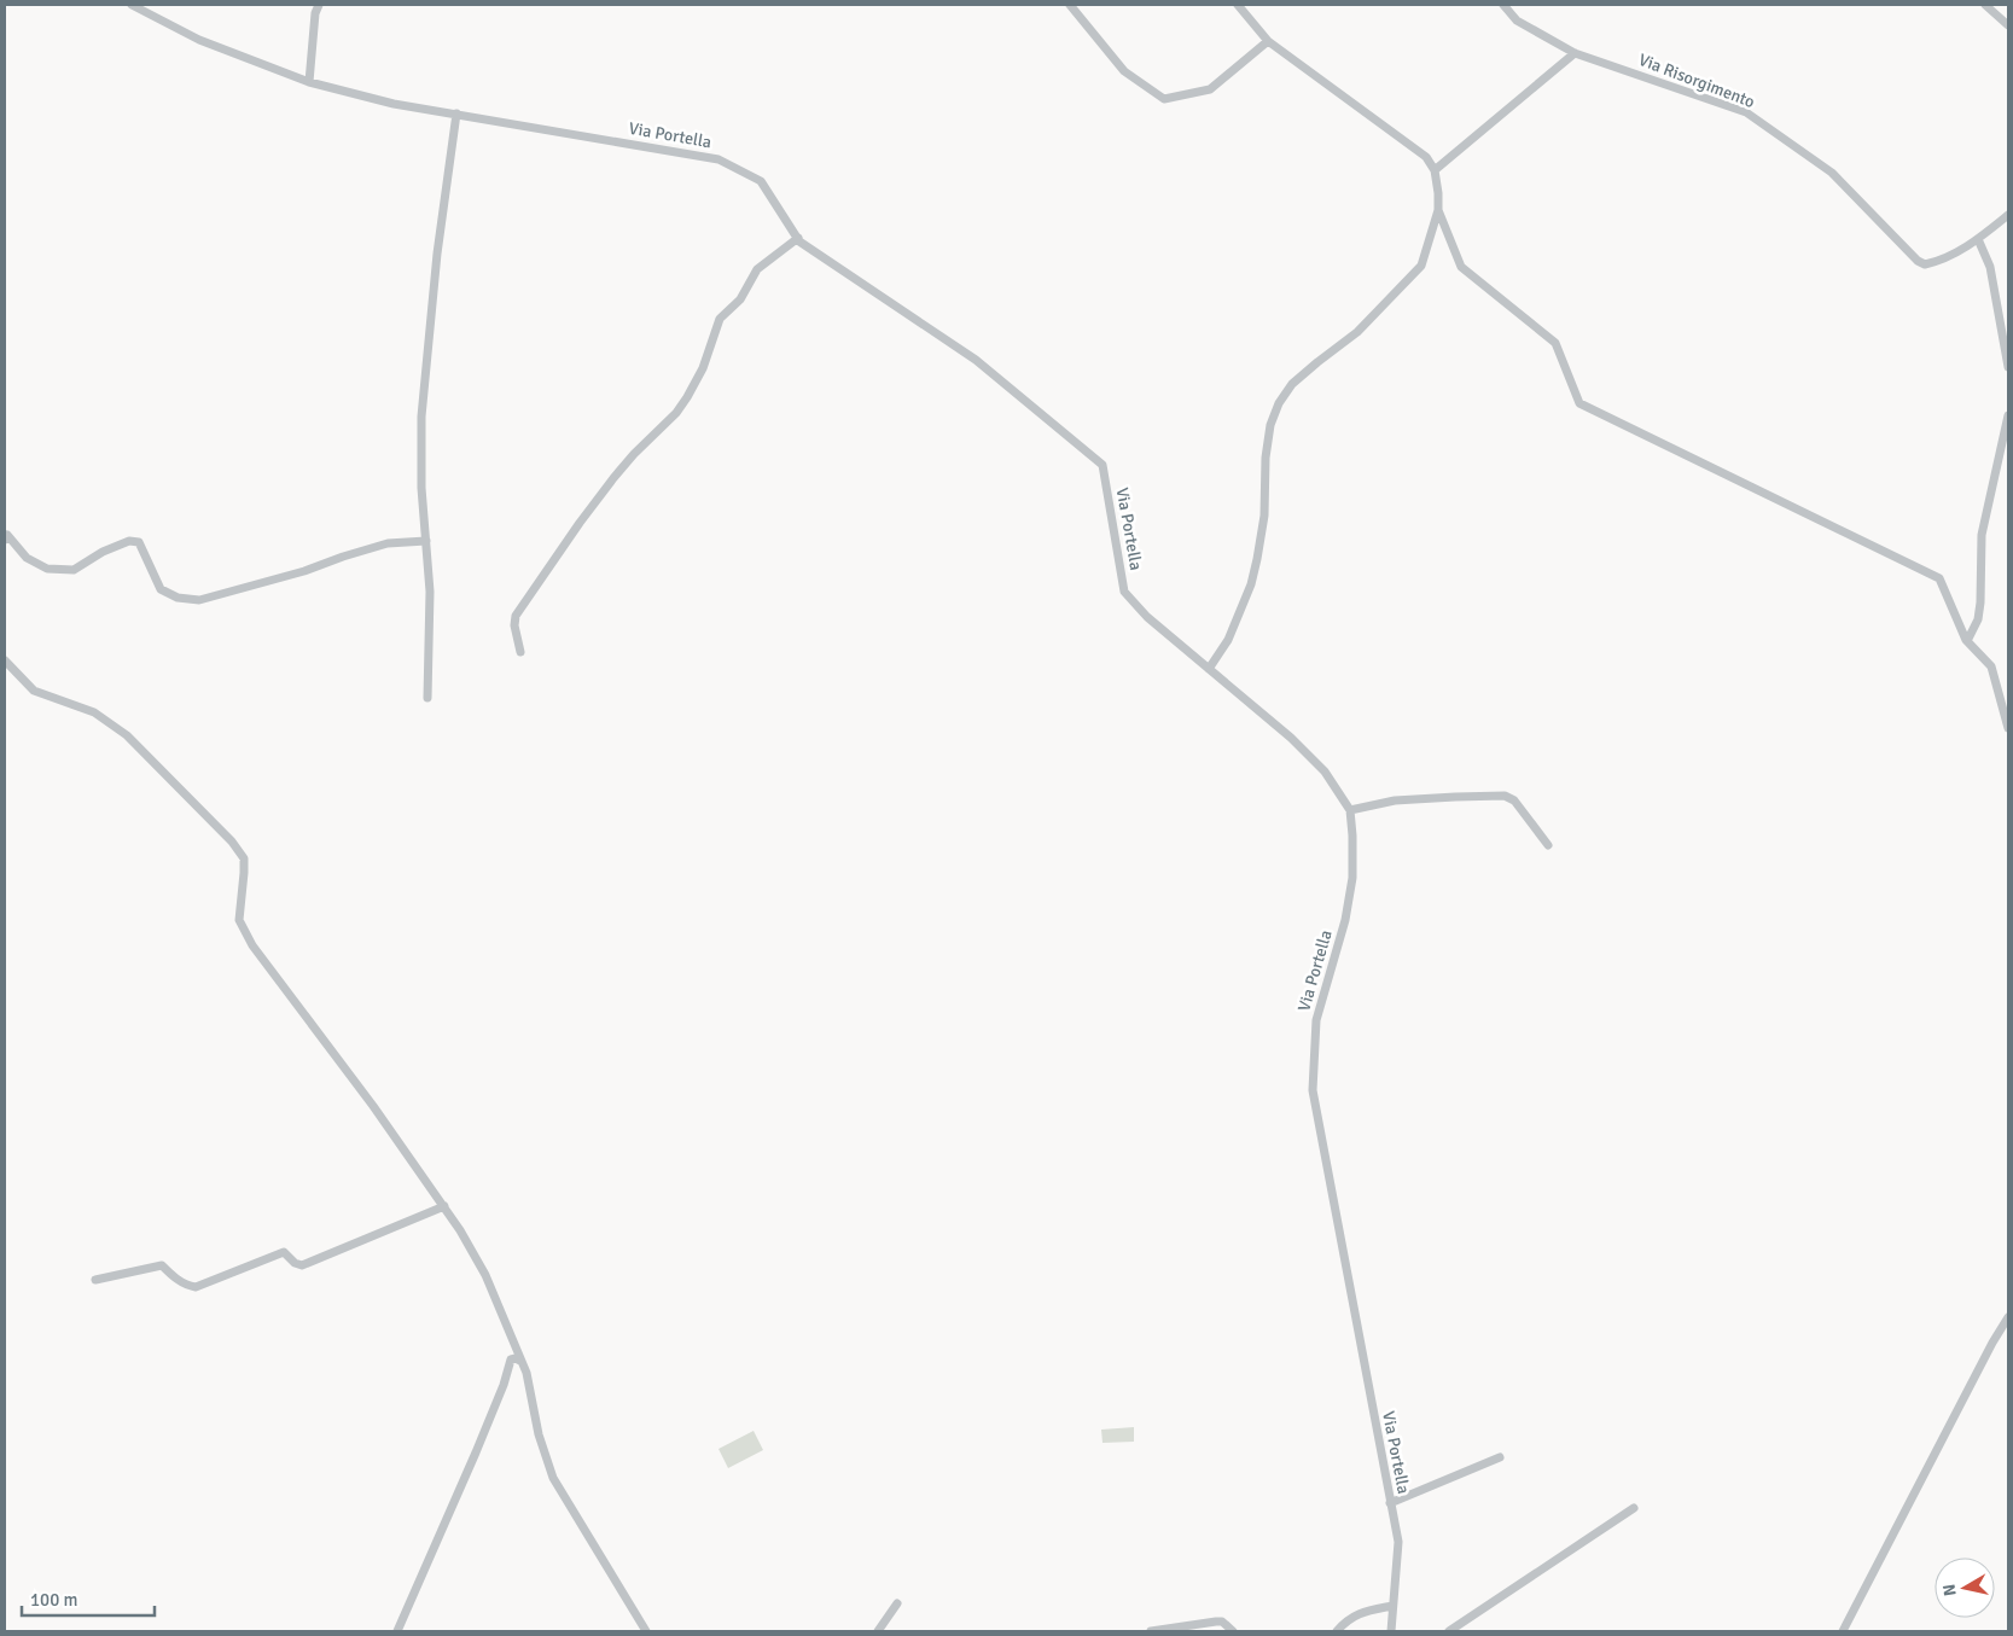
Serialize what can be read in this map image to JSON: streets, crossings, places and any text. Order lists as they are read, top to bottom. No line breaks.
{"streets":{"street":["Via Risorgimento","Via Portella"]},"scale_bar":"100 m","north":"left"}
